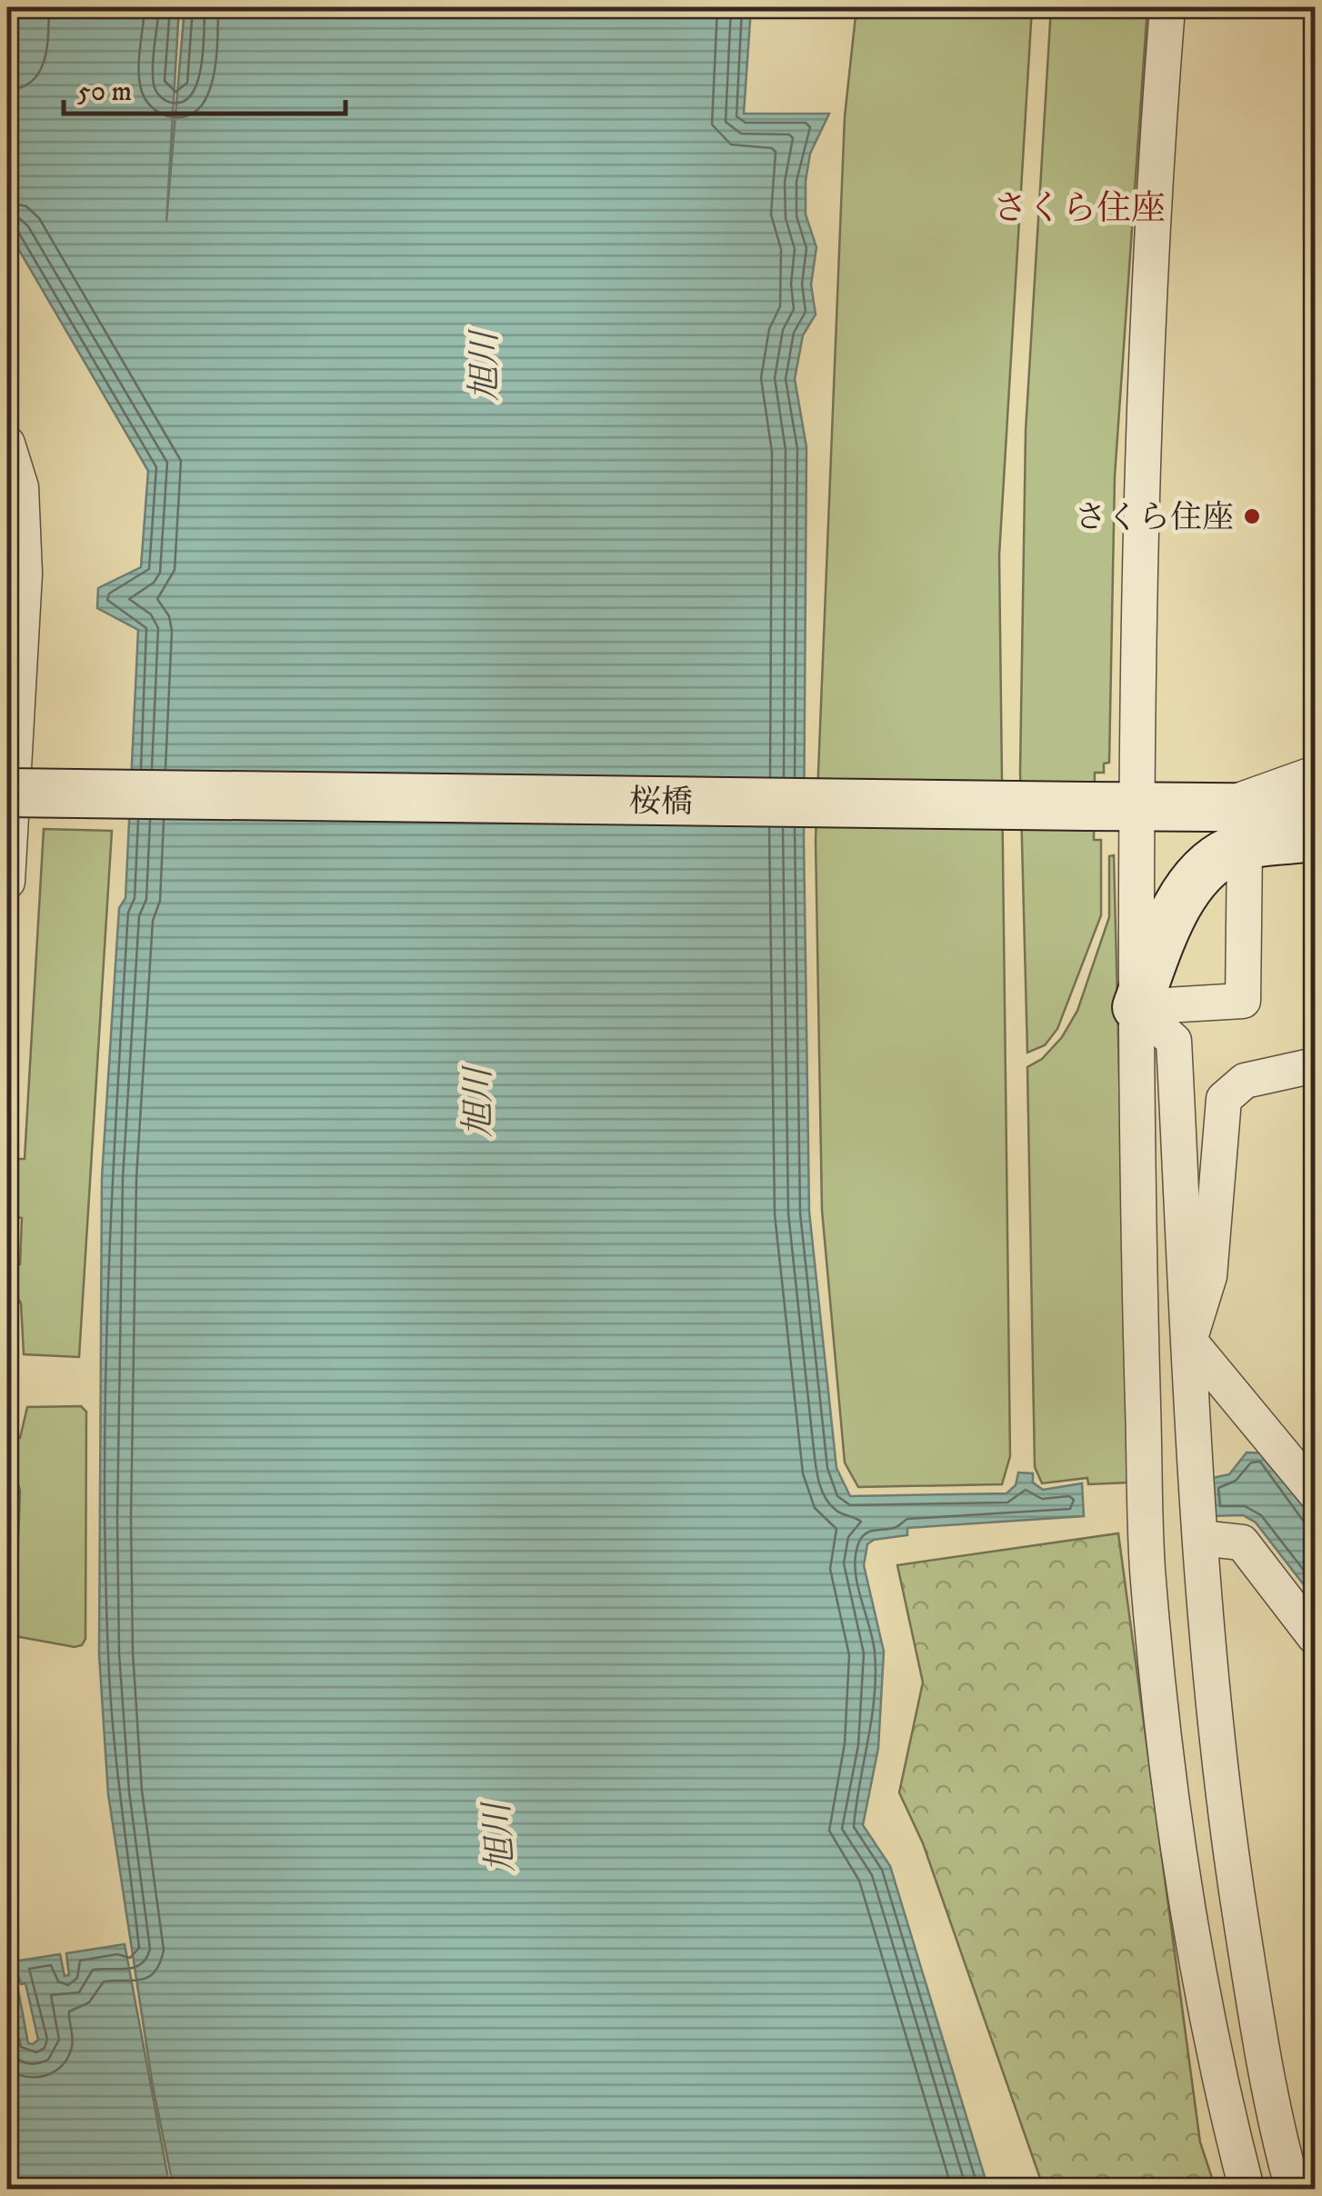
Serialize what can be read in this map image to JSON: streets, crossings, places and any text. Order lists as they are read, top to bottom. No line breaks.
{"streets":{"street":["桜橋"]},"districts":["さくら住座"],"water":["旭川"],"places":["さくら住座"],"scale_bar":"50 m"}
